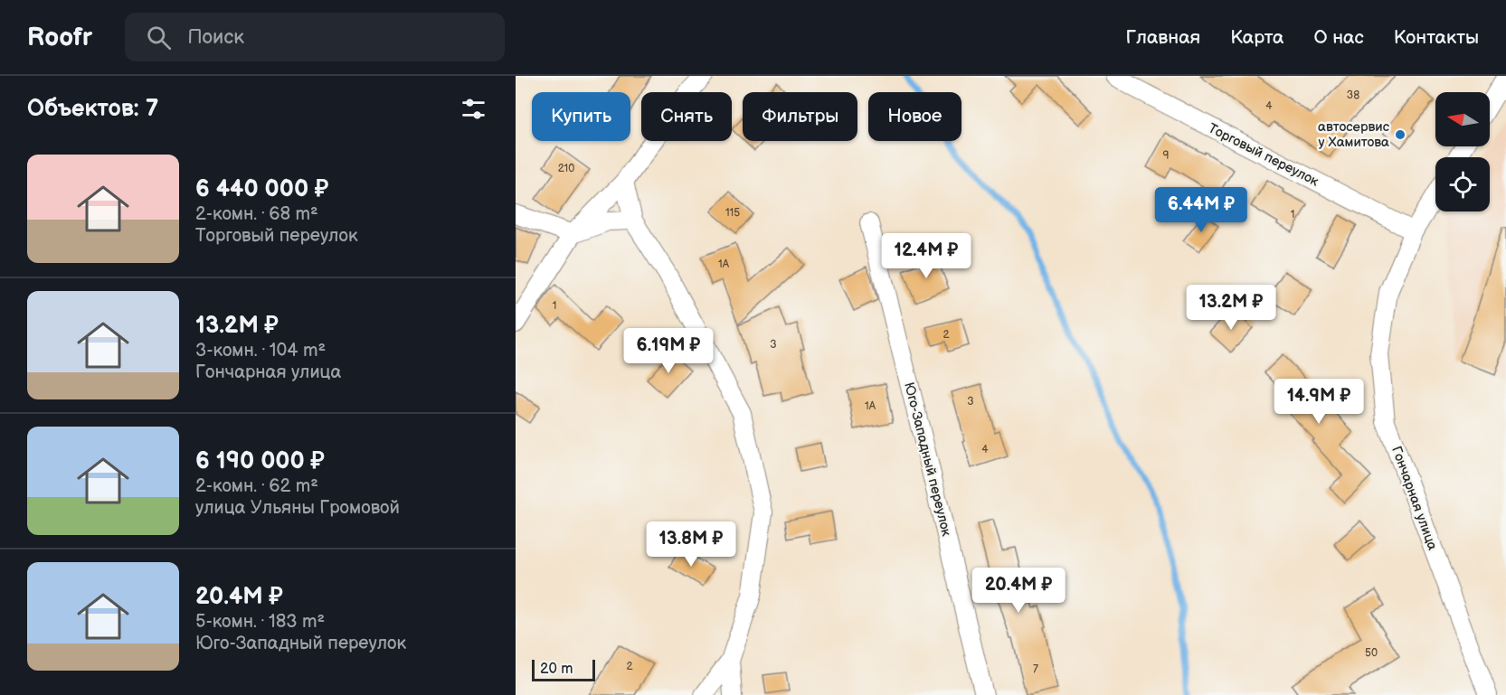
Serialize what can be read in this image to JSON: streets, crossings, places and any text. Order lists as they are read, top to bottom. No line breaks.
{"streets":{"street":["Торговый переулок","Юго-Западный переулок","Гончарная улица"]},"crossings":[["Торговый переулок","Гончарная улица"]],"places":["автосервис у Хамитова"],"house_numbers":["38","4","9","210","115","1","1А","1","2","3","3","1А","4","50","2","7"],"scale_bar":"20 m","north":"left","page":{"header":"Roofr","search":"Поиск","nav":["Главная","Карта","О нас","Контакты"],"heading":"Объектов: 7","chip":["Купить","Снять","Фильтры","Новое"],"list":[{"name":"6 440 000 ₽","note":"2-комн. · 68 m² · Торговый переулок"},{"name":"13.2M ₽","note":"3-комн. · 104 m² · Гончарная улица"},{"name":"6 190 000 ₽","note":"2-комн. · 62 m² · улица Ульяны Громовой"},{"name":"20.4M ₽","note":"5-комн. · 183 m² · Юго-Западный переулок"}],"price":["6.44M ₽","12.4M ₽","13.2M ₽","6.19M ₽","14.9M ₽","13.8M ₽","20.4M ₽"],"scale":"20 m"}}
